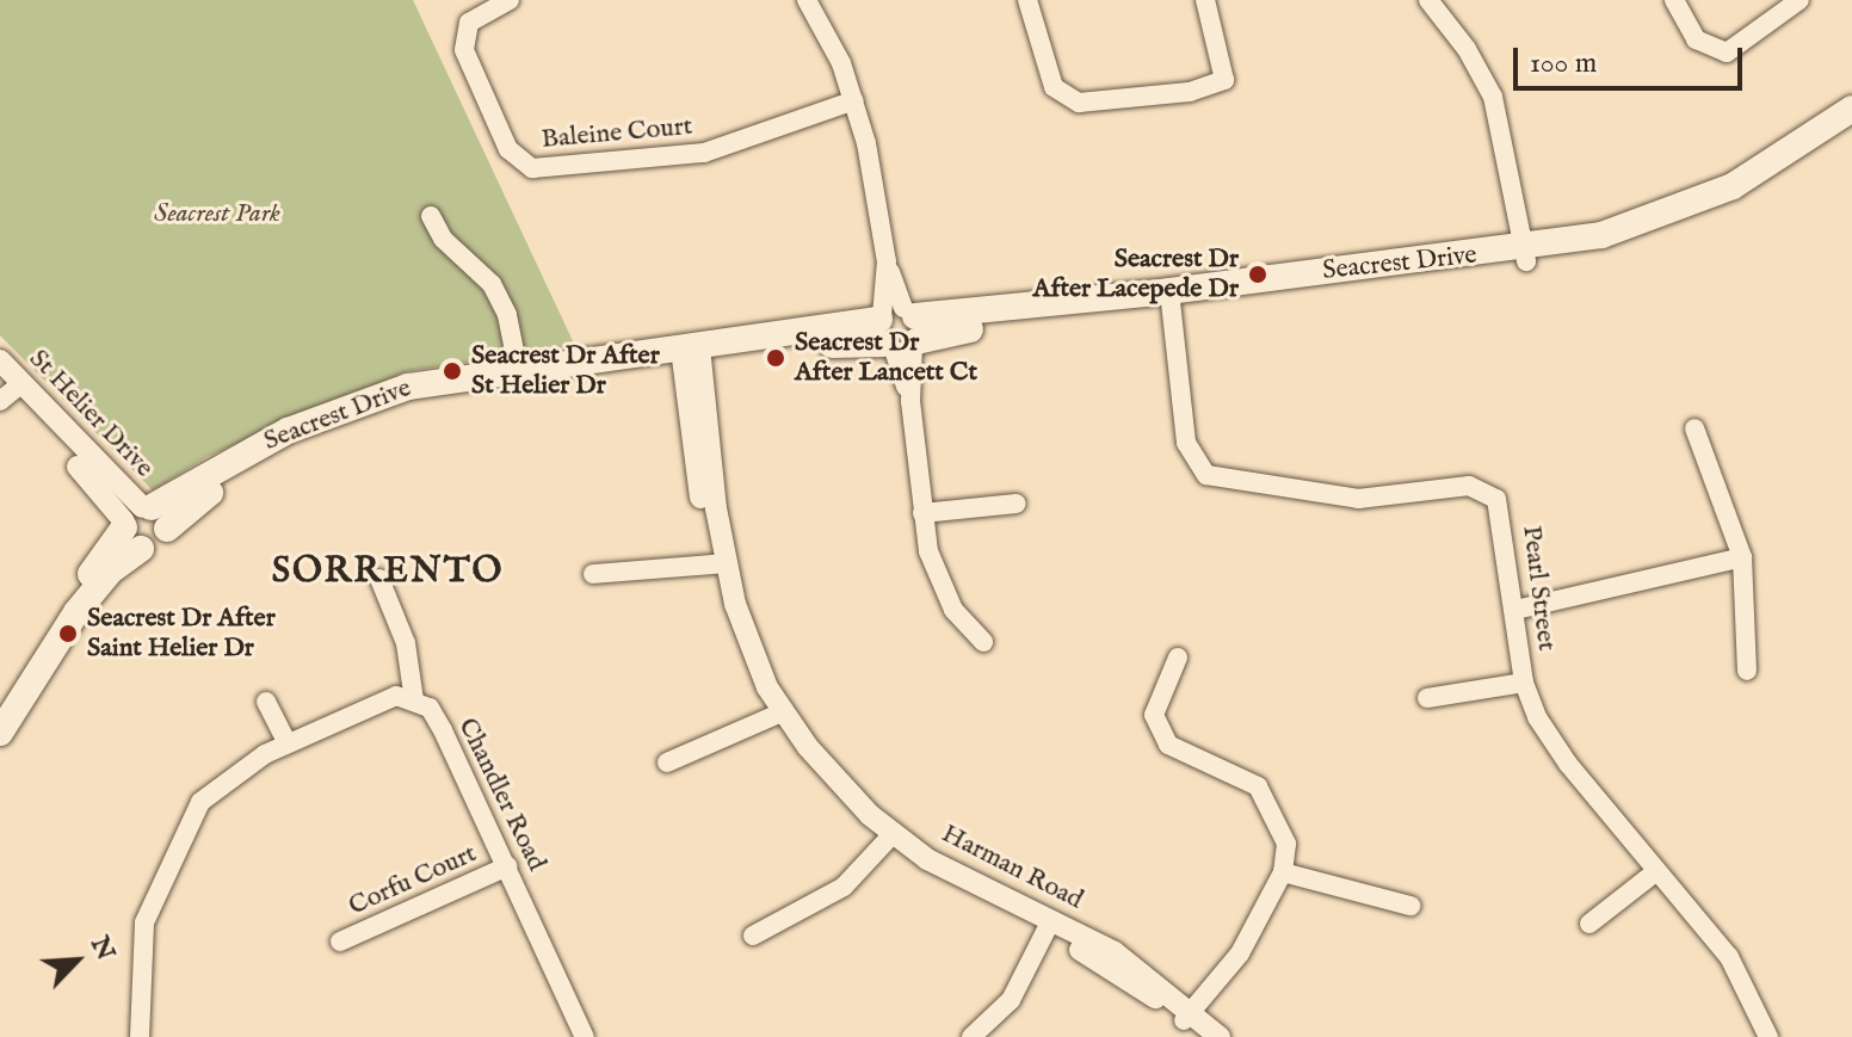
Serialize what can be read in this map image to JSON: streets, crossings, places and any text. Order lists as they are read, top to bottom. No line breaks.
{"streets":{"main road":["Seacrest Drive"],"street":["Baleine Court","St Helier Drive","Pearl Street","Chandler Road","Harman Road","Corfu Court"]},"crossings":[["Seacrest Drive","St Helier Drive"],["Seacrest Drive","Pearl Street"],["Seacrest Drive","Harman Road"],["Chandler Road","Corfu Court"]],"districts":["SORRENTO"],"parks":["Seacrest Park"],"places":["Seacrest Dr After Lacepede Dr","Seacrest Dr After Lancett Ct","Seacrest Dr After St Helier Dr","Seacrest Dr After Saint Helier Dr"],"scale_bar":"100 m","north":"top right"}
